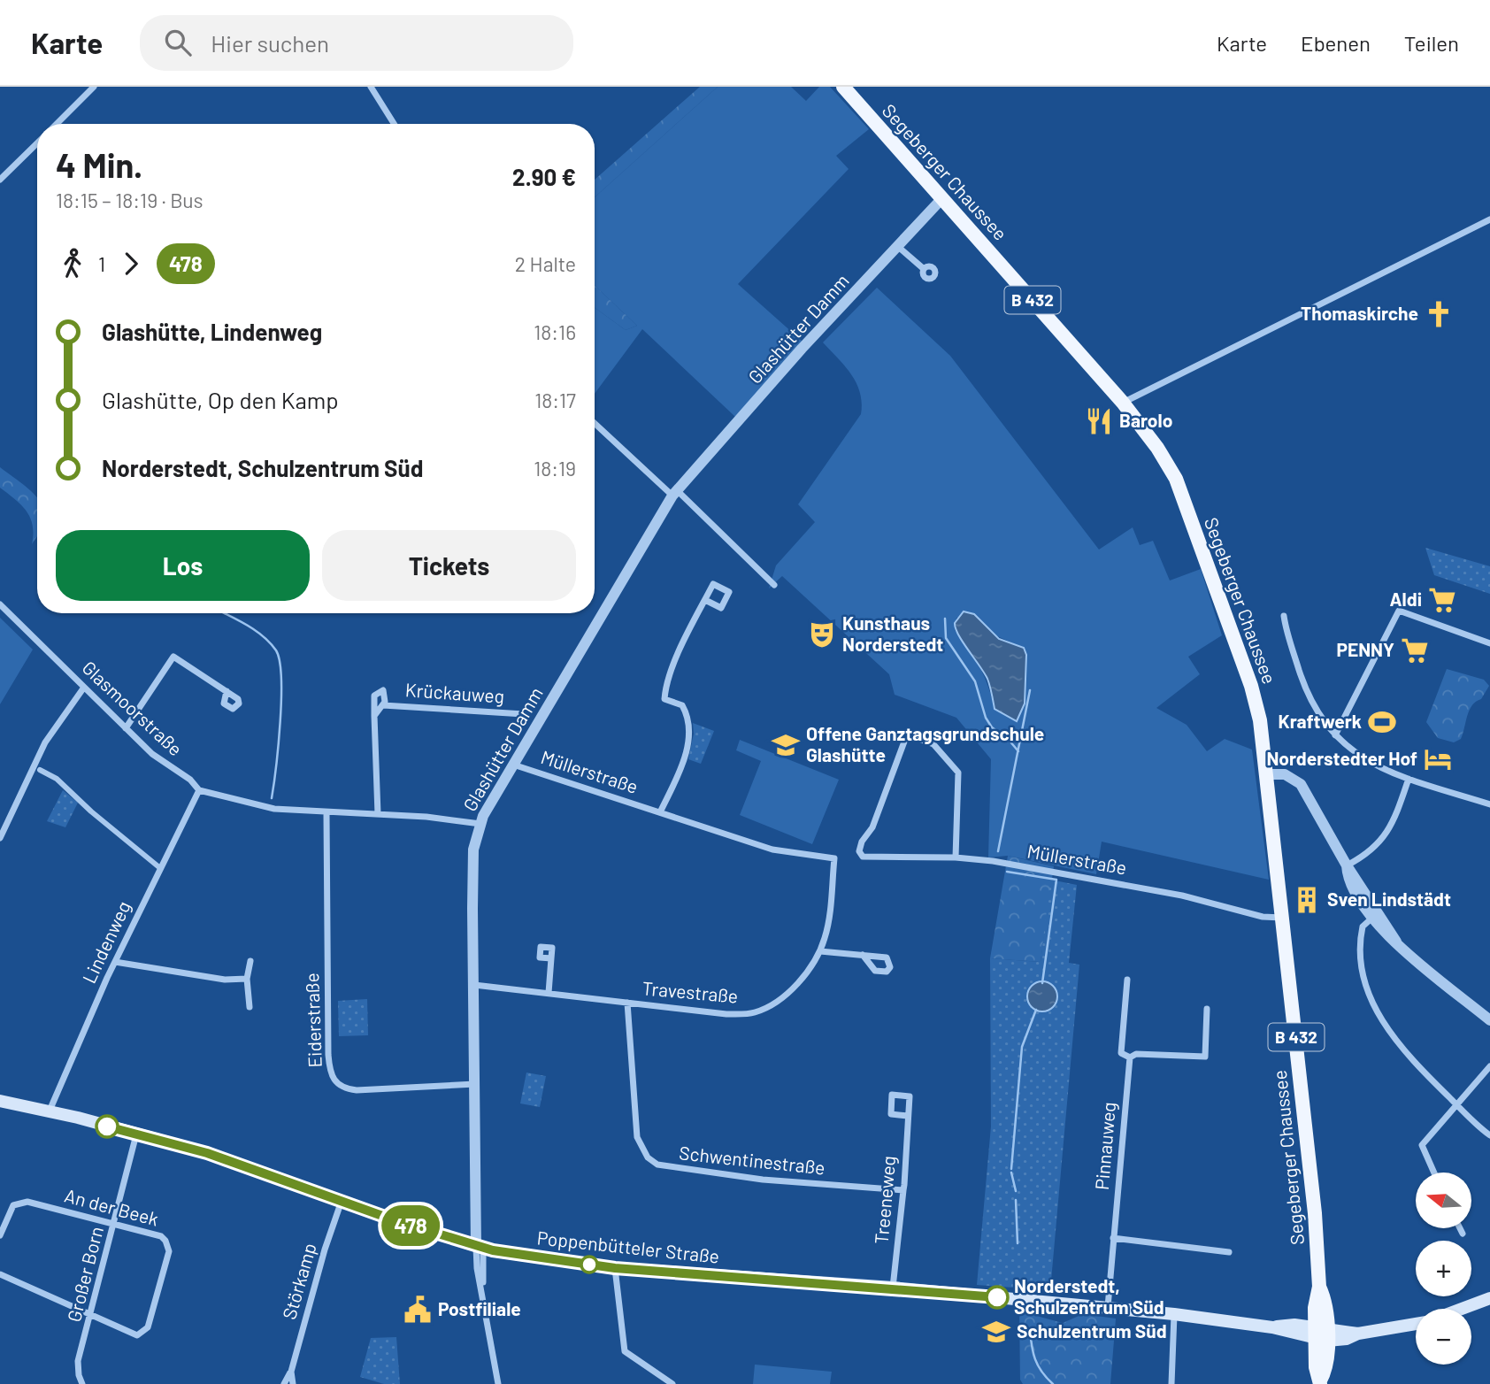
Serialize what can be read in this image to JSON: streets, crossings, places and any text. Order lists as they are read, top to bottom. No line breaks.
{"streets":{"main road":["Segeberger Chaussee","B 432","Poppenbütteler Straße"],"street":["Glashütter Damm","Krückauweg","Glasmoorstraße","Müllerstraße","Lindenweg","Travestraße","Eiderstraße","Pinnauweg","Schwentinestraße","Treeneweg","An der Beek","Großer Born","Störkamp"]},"crossings":[["Segeberger Chaussee","Glashütter Damm"],["Segeberger Chaussee","Müllerstraße"],["Segeberger Chaussee","Poppenbütteler Straße"],["Glashütter Damm","Glasmoorstraße"],["Glashütter Damm","Müllerstraße"],["Glashütter Damm","Travestraße"],["Glashütter Damm","Eiderstraße"],["Glashütter Damm","Poppenbütteler Straße"],["Krückauweg","Glasmoorstraße"],["Glasmoorstraße","Lindenweg"],["Glasmoorstraße","Eiderstraße"],["Müllerstraße","Travestraße"],["Lindenweg","Poppenbütteler Straße"],["Travestraße","Schwentinestraße"],["Pinnauweg","Poppenbütteler Straße"],["Schwentinestraße","Treeneweg"],["Treeneweg","Poppenbütteler Straße"],["An der Beek","Großer Born"],["Poppenbütteler Straße","Großer Born"],["Poppenbütteler Straße","Störkamp"]],"places":{"church":["Thomaskirche"],"restaurant":["Barolo"],"supermarket":["Aldi","PENNY"],"theatre":["Kunsthaus Norderstedt"],"sports":["Kraftwerk"],"school or university":["Offene Ganztagsgrundschule Glashütte","Schulzentrum Süd"],"hotel":["Norderstedter Hof"],"building":["Sven Lindstädt"],"other":["Norderstedt, Schulzentrum Süd"],"public building":["Postfiliale"]},"lines":["bus line 478"],"north":"left","page":{"header":"Karte","search":"Hier suchen","nav":["Karte","Ebenen","Teilen"],"on_map":"478","heading":["4 Min.","18:15 – 18:19 · Bus","2.90 €"],"legs":["1","478","2 Halte"],"list":[{"name":"Glashütte, Lindenweg","value":"18:16"},{"name":"Glashütte, Op den Kamp","value":"18:17"},{"name":"Norderstedt, Schulzentrum Süd","value":"18:19"}],"buttons":["Los","Tickets"],"map_buttons":["+","−"]}}
